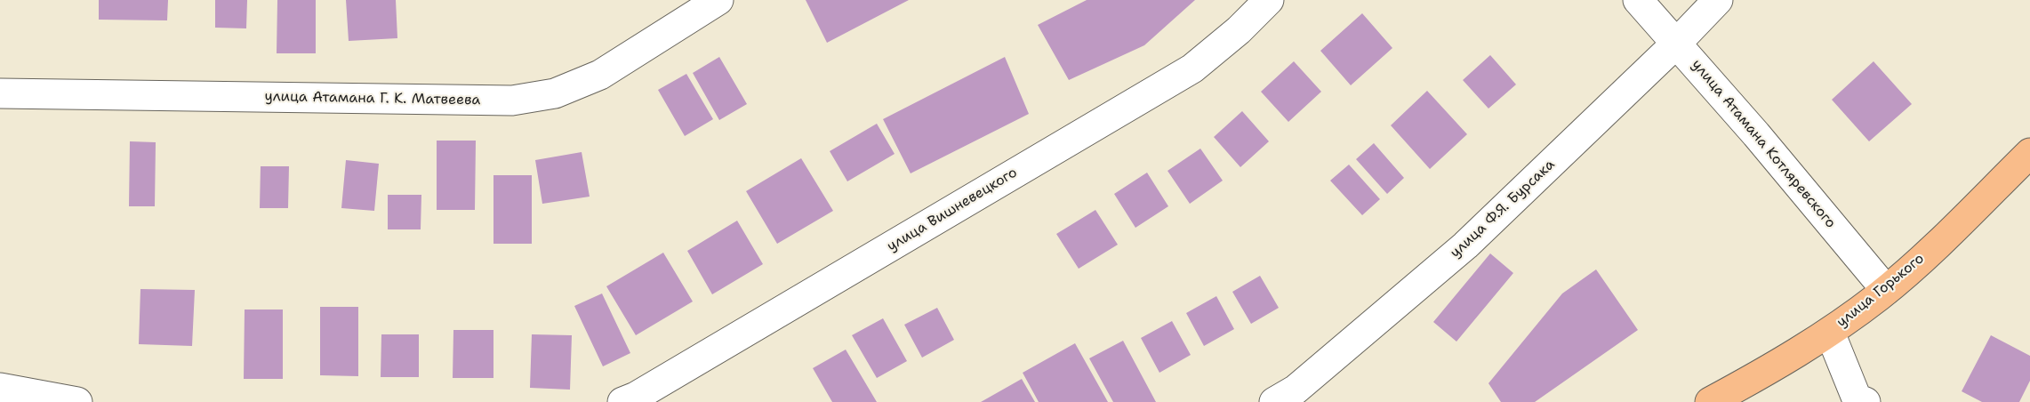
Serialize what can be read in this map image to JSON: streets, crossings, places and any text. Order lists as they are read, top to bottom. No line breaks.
{"streets":{"main road":["улица Горького"],"street":["улица Атамана Г. К. Матвеева","улица Атамана Котляревского","улица Ф.Я. Бурсака","улица Вишневецкого"]},"crossings":[["улица Атамана Котляревского","улица Ф.Я. Бурсака"],["улица Атамана Котляревского","улица Горького"]]}
